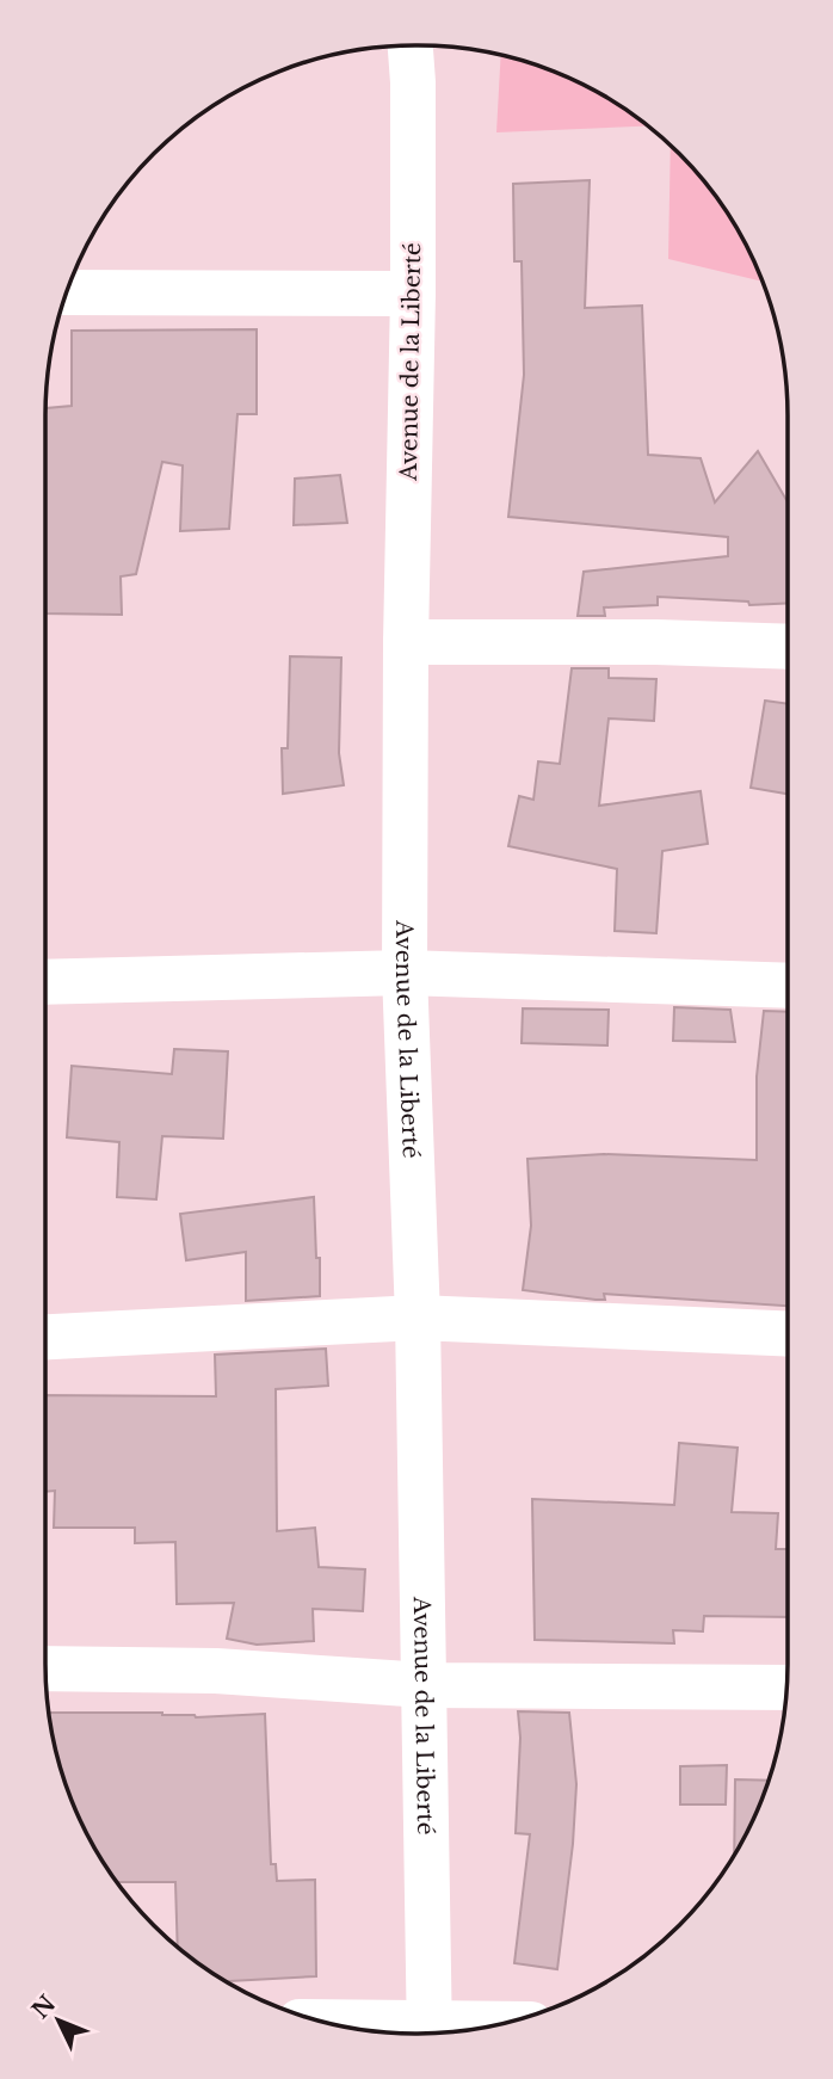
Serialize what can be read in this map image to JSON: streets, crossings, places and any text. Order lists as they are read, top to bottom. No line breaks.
{"streets":{"street":["Avenue de la Liberté"]},"north":"top left"}
